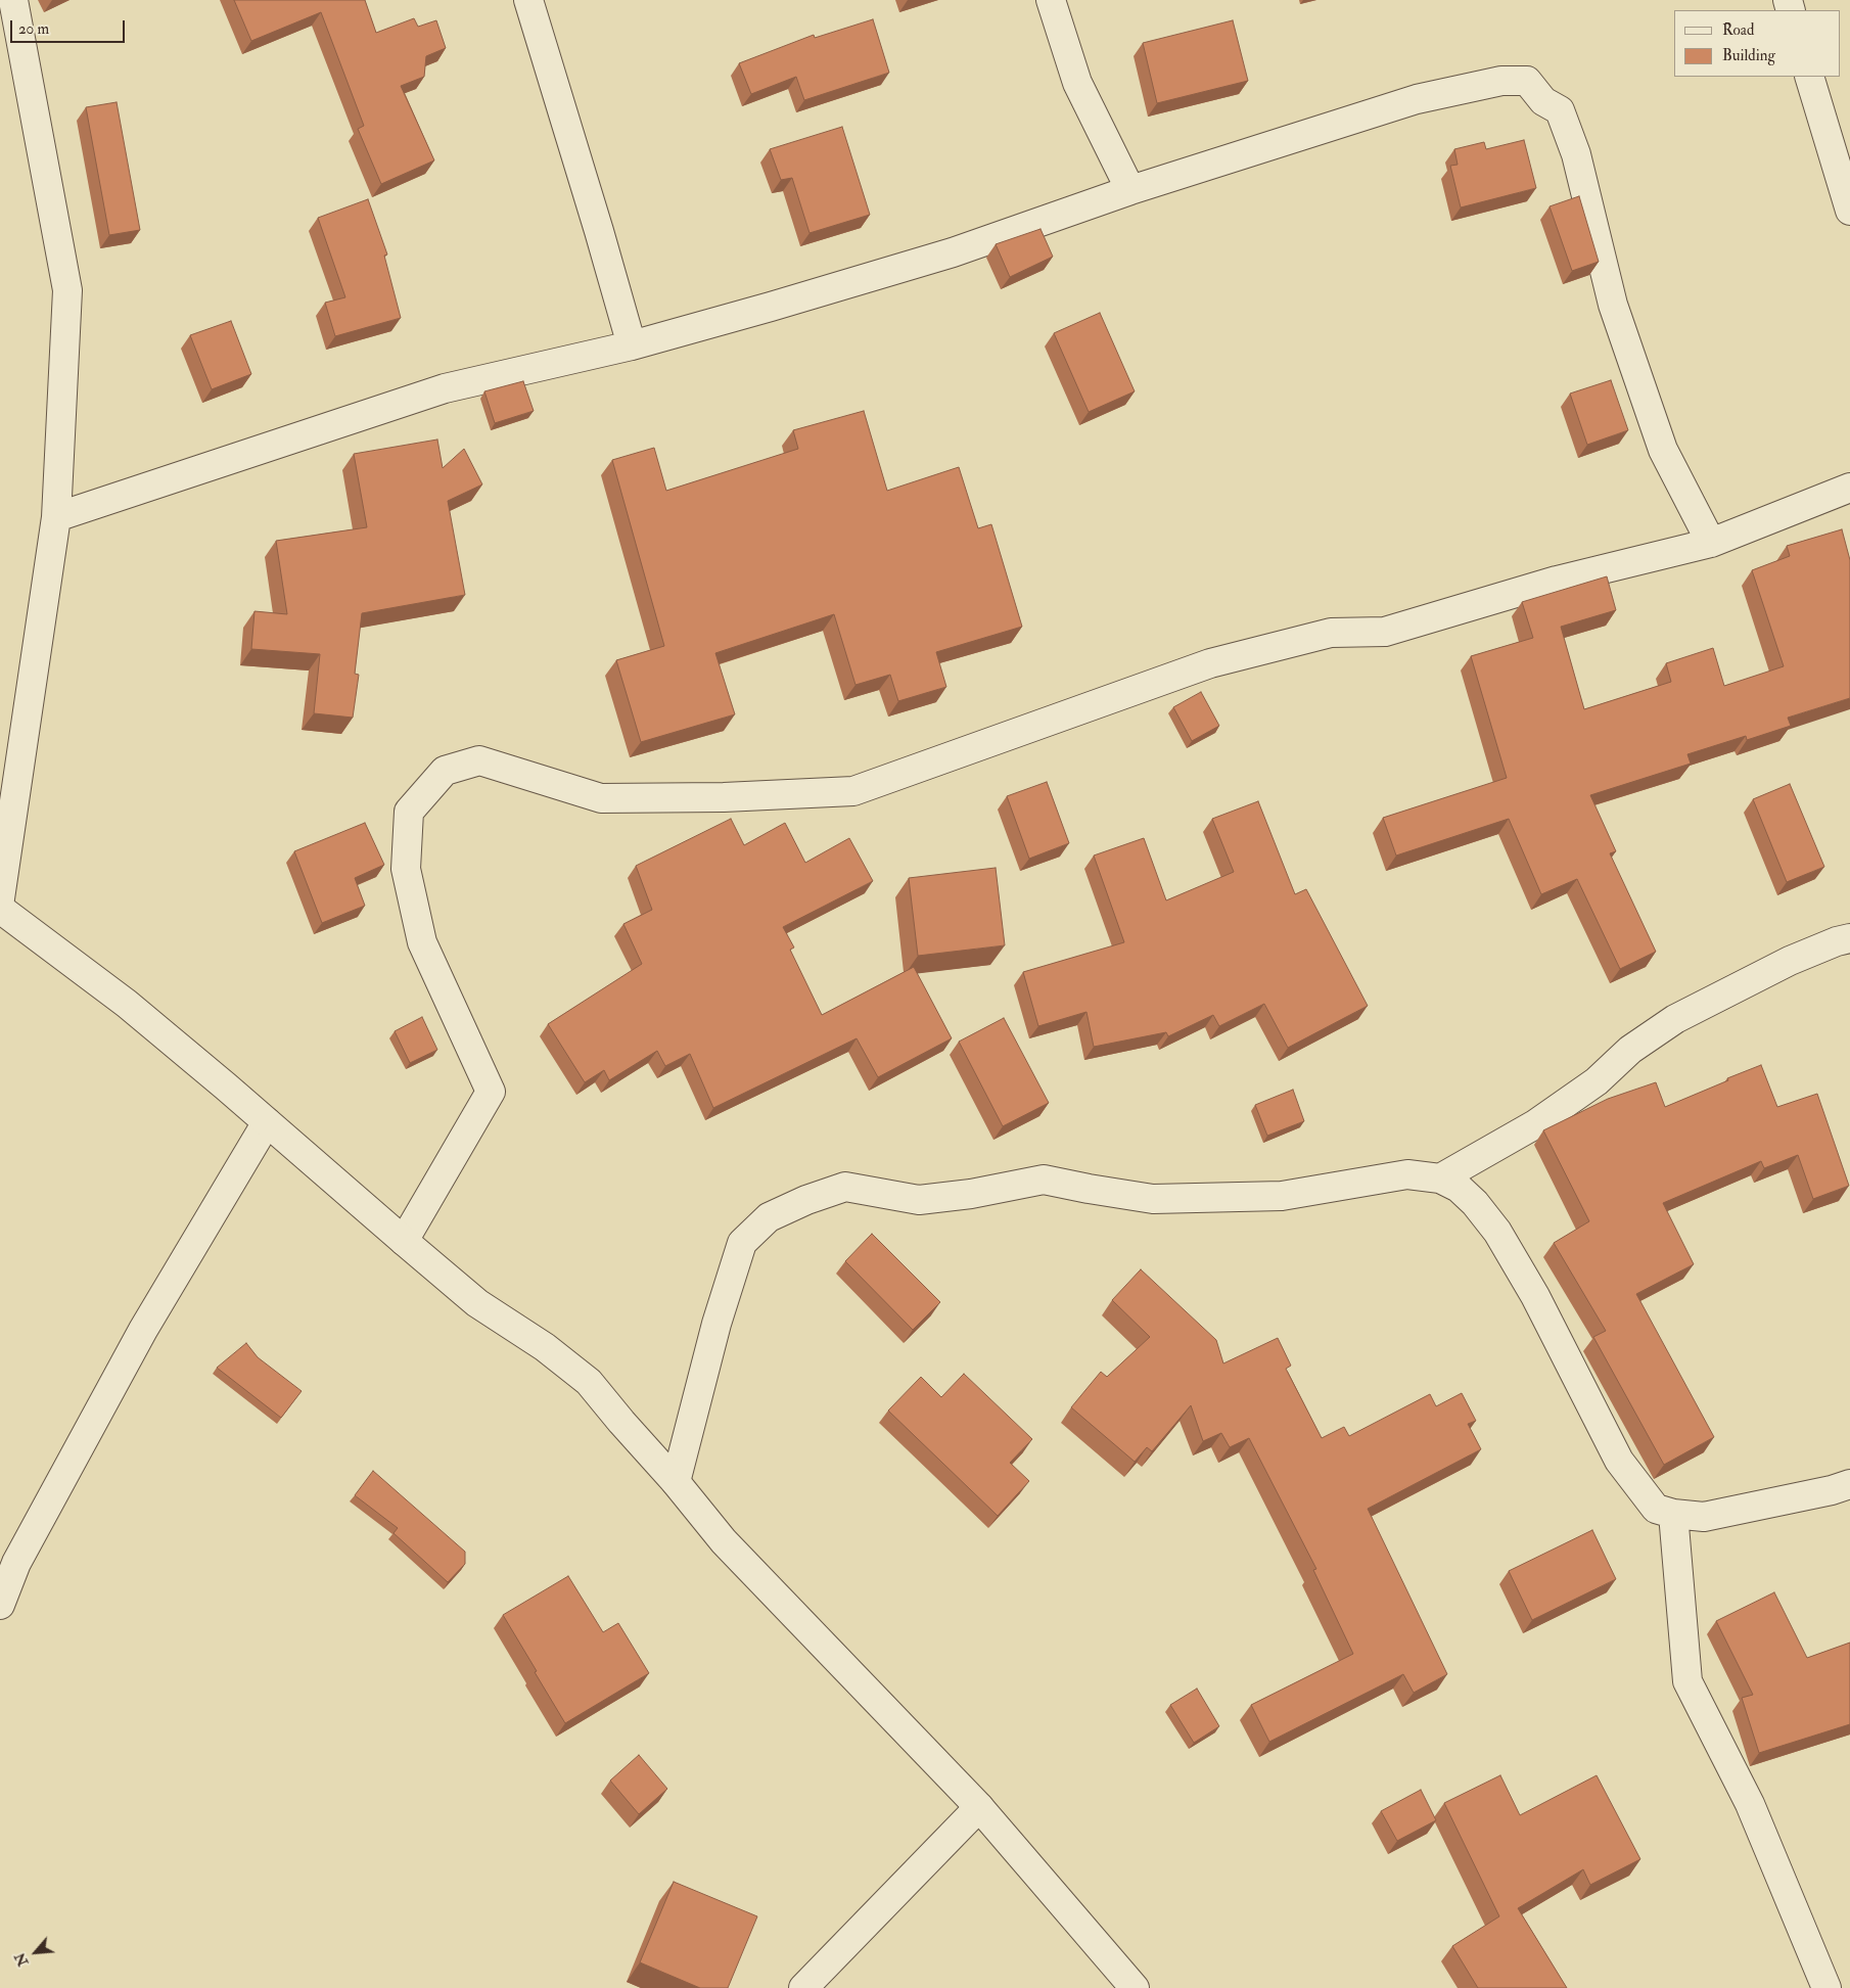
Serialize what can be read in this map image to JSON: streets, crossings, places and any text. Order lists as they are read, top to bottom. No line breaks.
{"legend":["Road","Building"],"scale_bar":"20 m","north":"bottom left"}
